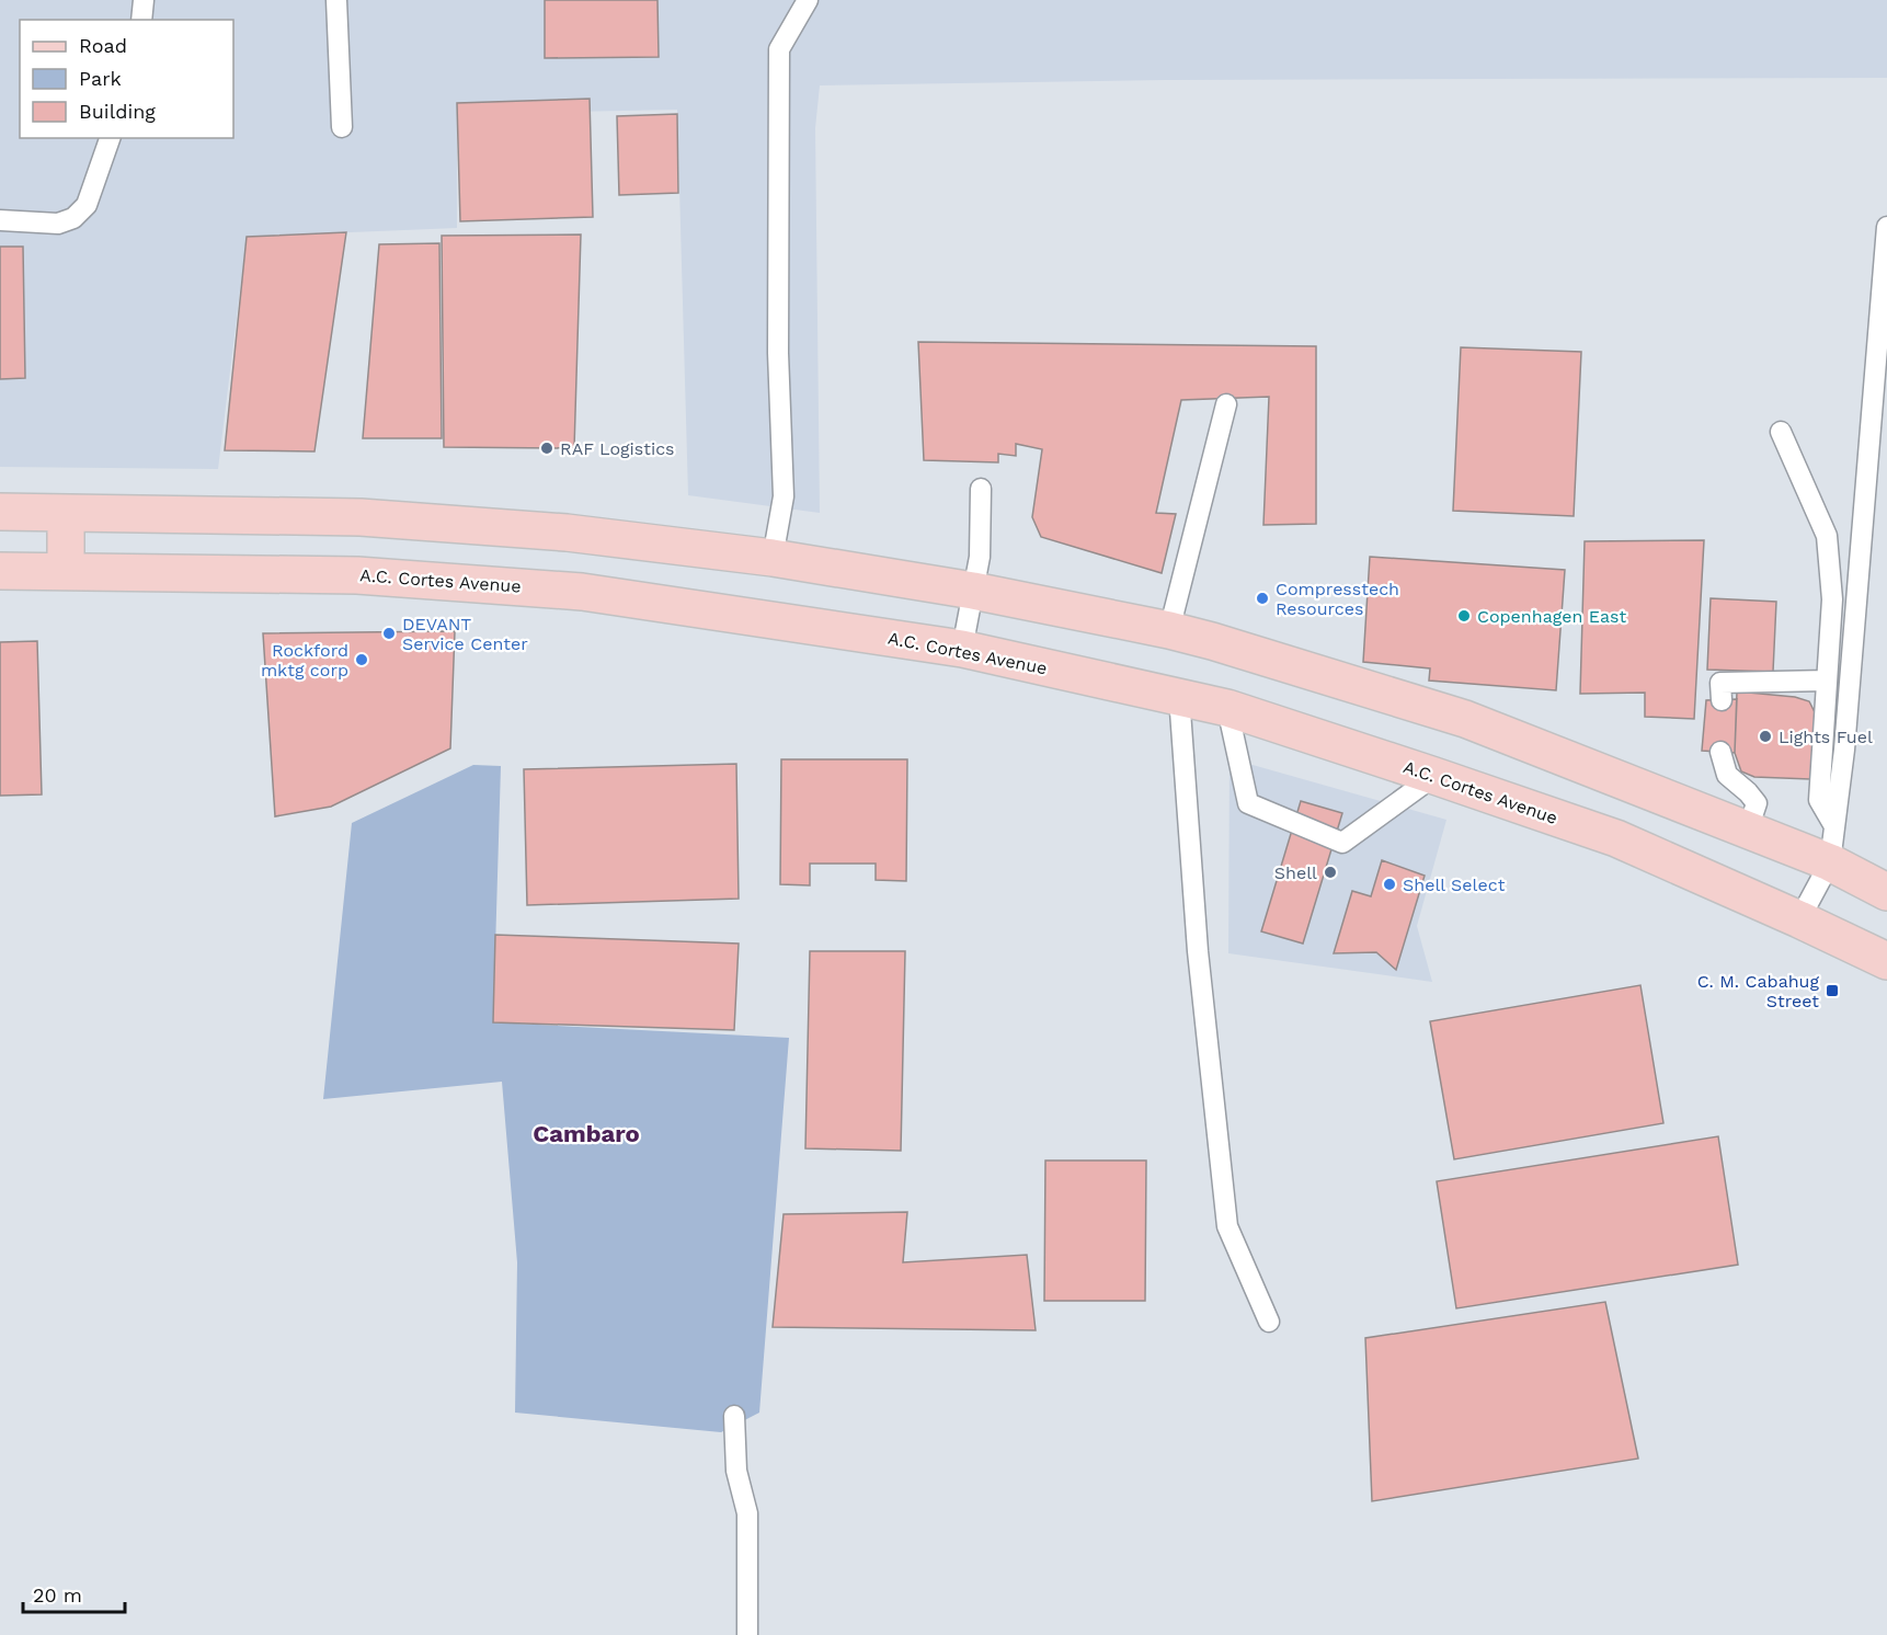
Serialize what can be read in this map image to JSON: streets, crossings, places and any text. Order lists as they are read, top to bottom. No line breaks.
{"streets":{"main road":["A.C. Cortes Avenue"]},"districts":["Cambaro"],"places":{"other":["RAF Logistics","Compresstech Resources","Copenhagen East","DEVANT Service Center","Rockford mktg corp","Lights Fuel","Shell","Shell Select"],"transit":["C. M. Cabahug Street"]},"legend":["Road","Park","Building"],"scale_bar":"20 m"}
